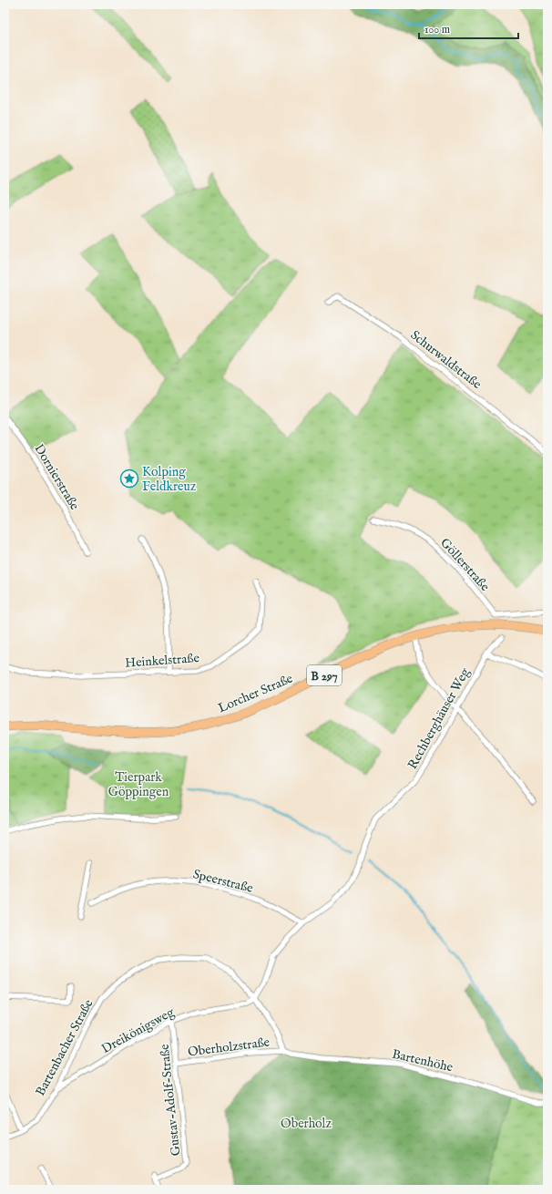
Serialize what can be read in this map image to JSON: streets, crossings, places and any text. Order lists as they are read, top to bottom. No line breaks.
{"streets":{"main road":["B 297","Lorcher Straße"],"street":["Schurwaldstraße","Dornierstraße","Göllerstraße","Heinkelstraße","Rechberghäuser Weg","Speerstraße","Dreikönigsweg","Oberholzstraße","Bartenbacher Straße","Bartenhöhe","Gustav-Adolf-Straße"]},"crossings":[["Rechberghäuser Weg","Speerstraße"],["Rechberghäuser Weg","Dreikönigsweg"],["Rechberghäuser Weg","Bartenbacher Straße"],["Dreikönigsweg","Bartenbacher Straße"],["Dreikönigsweg","Gustav-Adolf-Straße"],["Oberholzstraße","Bartenbacher Straße"],["Oberholzstraße","Bartenhöhe"],["Oberholzstraße","Gustav-Adolf-Straße"],["Bartenbacher Straße","Bartenhöhe"]],"parks":["Tierpark Göppingen","Oberholz"],"places":{"place":["Kolping Feldkreuz"]},"scale_bar":"100 m"}
